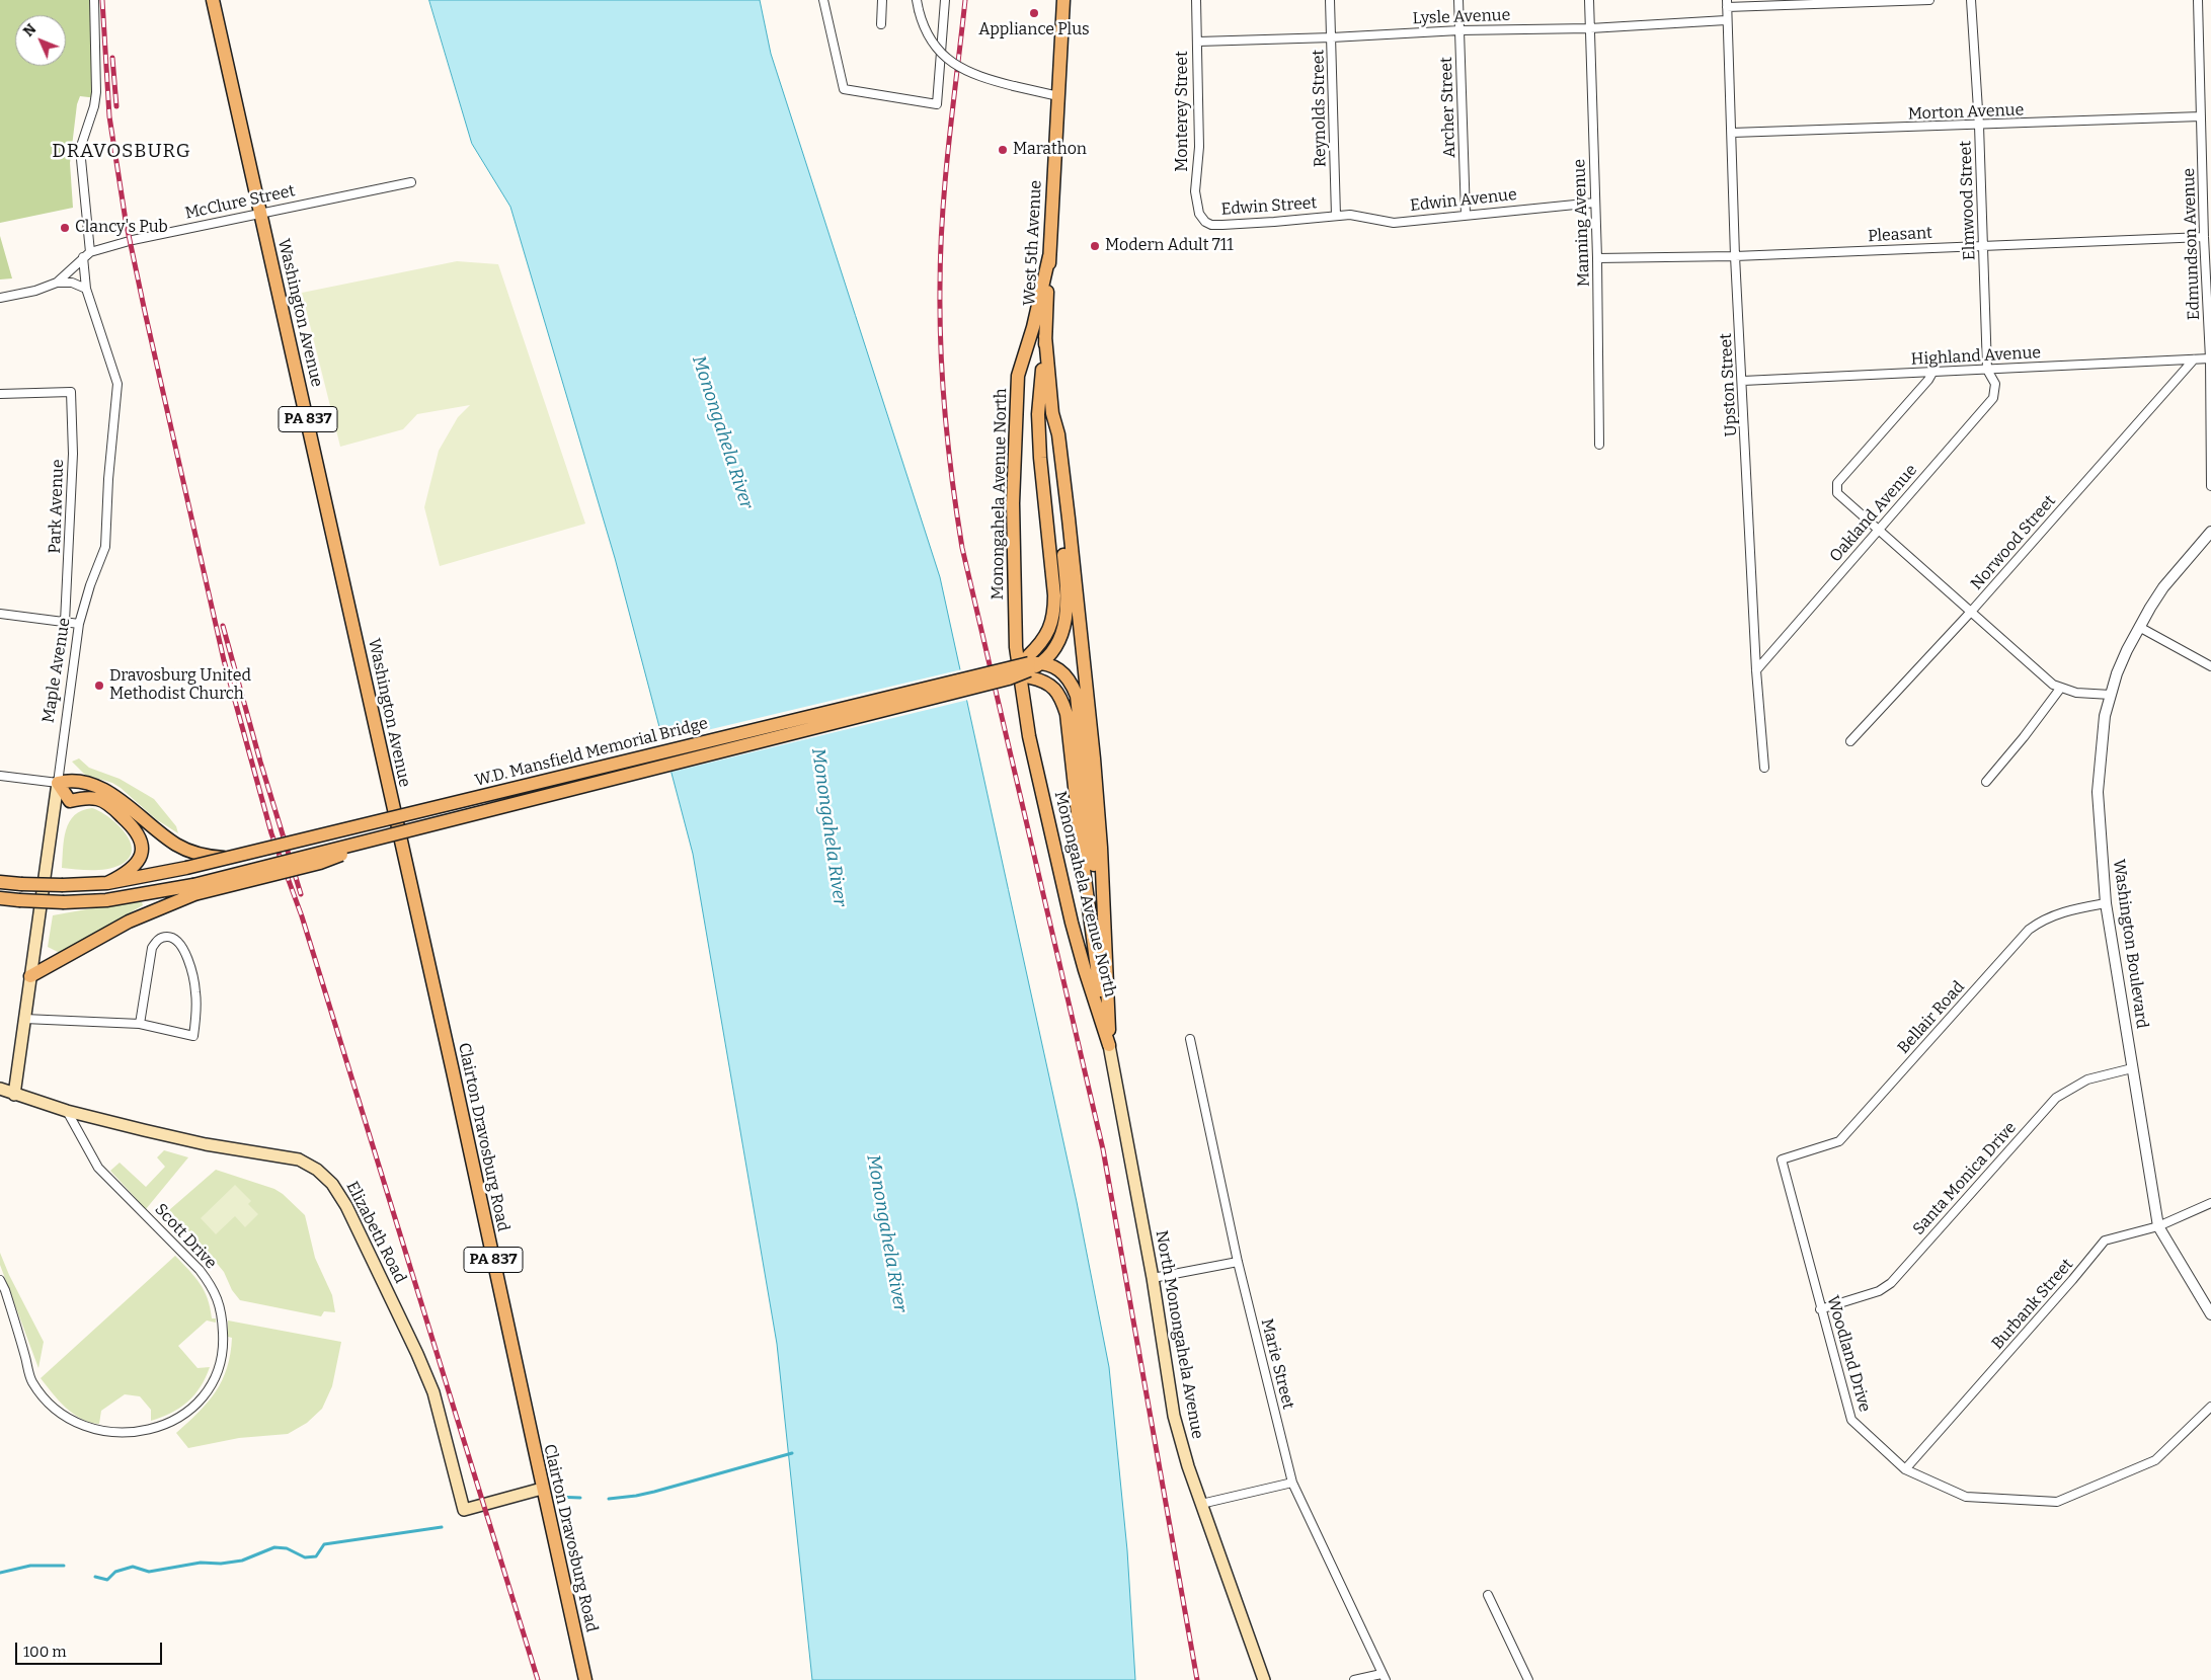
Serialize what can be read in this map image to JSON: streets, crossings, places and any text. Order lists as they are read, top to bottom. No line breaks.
{"streets":{"main road":["West 5th Avenue","Washington Avenue","PA 837","Monongahela Avenue North","Maple Avenue","W.D. Mansfield Memorial Bridge","Clairton Dravosburg Road","Elizabeth Road","North Monongahela Avenue"],"street":["Lysle Avenue","Archer Street","Reynolds Street","Monterey Street","Morton Avenue","Edwin Avenue","Elmwood Street","McClure Street","Edwin Street","Manning Avenue","Pleasant","Edmundson Avenue","Highland Avenue","Upston Street","Park Avenue","Oakland Avenue","Norwood Street","Washington Boulevard","Bellair Road","Santa Monica Drive","Scott Drive","Burbank Street","Woodland Drive","Marie Street"]},"crossings":[["Lysle Avenue","Archer Street"],["Lysle Avenue","Reynolds Street"],["Lysle Avenue","Monterey Street"],["Lysle Avenue","Manning Avenue"],["Lysle Avenue","Upston Street"],["Archer Street","Edwin Avenue"],["Reynolds Street","Edwin Avenue"],["Reynolds Street","Edwin Street"],["Monterey Street","Edwin Street"],["Morton Avenue","Elmwood Street"],["Morton Avenue","Edmundson Avenue"],["Morton Avenue","Upston Street"],["Edwin Avenue","Edwin Street"],["Edwin Avenue","Manning Avenue"],["Elmwood Street","Pleasant"],["Elmwood Street","Highland Avenue"],["Elmwood Street","Oakland Avenue"],["McClure Street","Washington Avenue"],["McClure Street","Maple Avenue"],["Manning Avenue","Pleasant"],["Pleasant","Edmundson Avenue"],["Pleasant","Upston Street"],["West 5th Avenue","Monongahela Avenue North"],["Edmundson Avenue","Highland Avenue"],["Washington Avenue","W.D. Mansfield Memorial Bridge"],["Washington Avenue","Clairton Dravosburg Road"],["Highland Avenue","Upston Street"],["Highland Avenue","Oakland Avenue"],["Highland Avenue","Norwood Street"],["Upston Street","Oakland Avenue"],["Monongahela Avenue North","North Monongahela Avenue"],["Maple Avenue","Elizabeth Road"],["W.D. Mansfield Memorial Bridge","Clairton Dravosburg Road"],["Washington Boulevard","Bellair Road"],["Washington Boulevard","Santa Monica Drive"],["Washington Boulevard","Burbank Street"],["Bellair Road","Woodland Drive"],["Clairton Dravosburg Road","Elizabeth Road"],["Santa Monica Drive","Woodland Drive"],["Elizabeth Road","Scott Drive"],["Burbank Street","Woodland Drive"]],"districts":["DRAVOSBURG"],"water":["Monongahela River"],"places":["Appliance Plus","Marathon","Clancy's Pub","Modern Adult 711","Dravosburg United Methodist Church"],"scale_bar":"100 m","north":"top left"}
